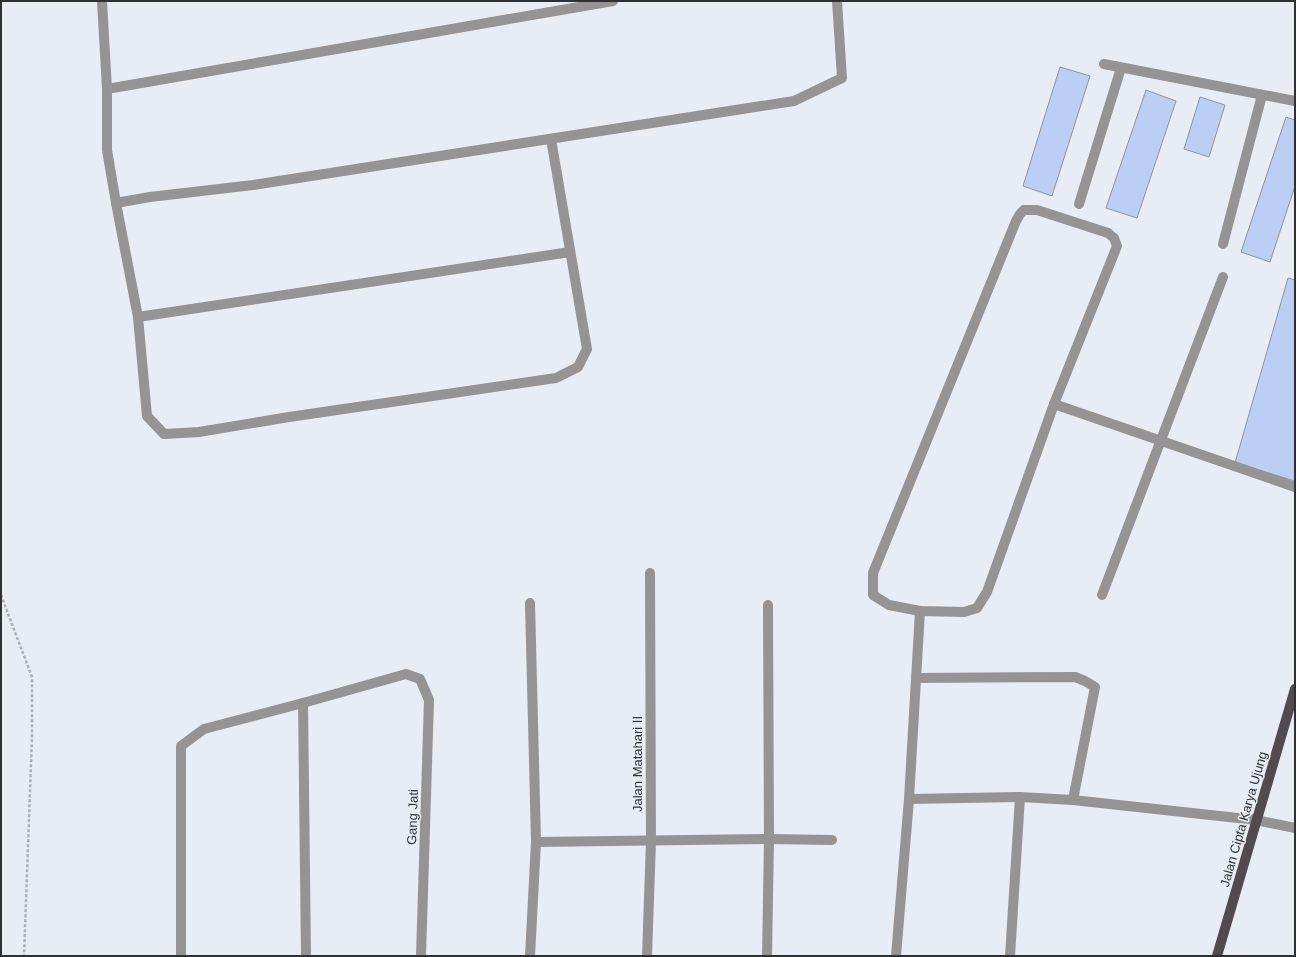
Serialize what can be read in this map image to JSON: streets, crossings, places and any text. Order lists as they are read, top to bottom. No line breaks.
{"streets":{"main road":["Jalan Cipta Karya Ujung"],"street":["Jalan Matahari II","Gang Jati"]}}
